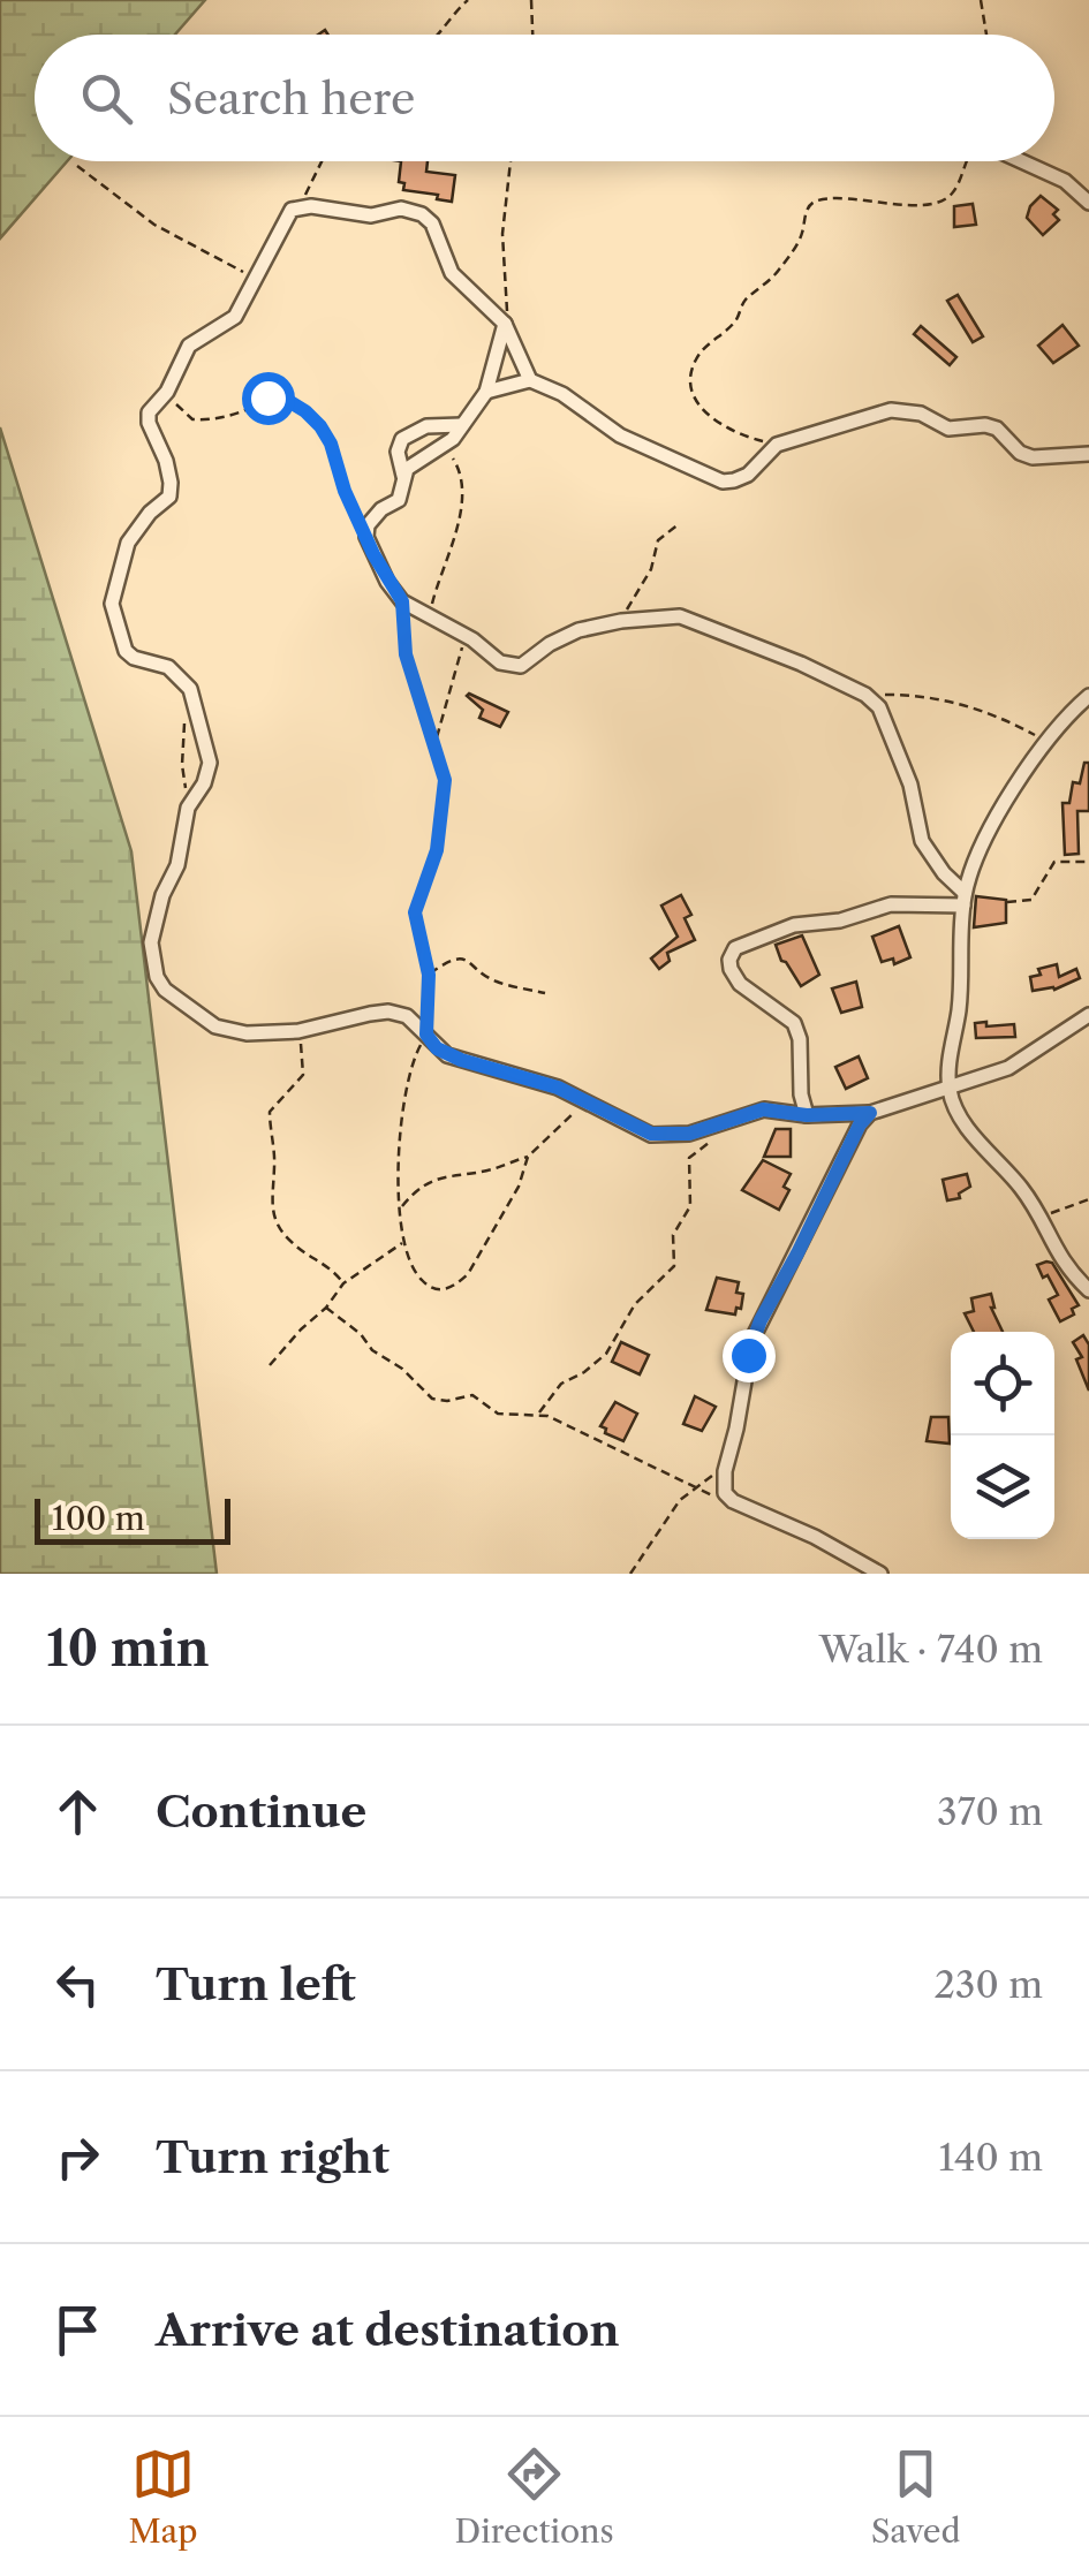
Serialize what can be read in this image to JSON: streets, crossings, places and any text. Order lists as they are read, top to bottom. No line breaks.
{"scale_bar":"100 m","page":{"search":"Search here","scale":"100 m","heading":["10 min","Walk · 740 m"],"list":[["Continue","370 m"],["Turn left","230 m"],["Turn right","140 m"],"Arrive at destination"],"nav":["Map","Directions","Saved"]}}
